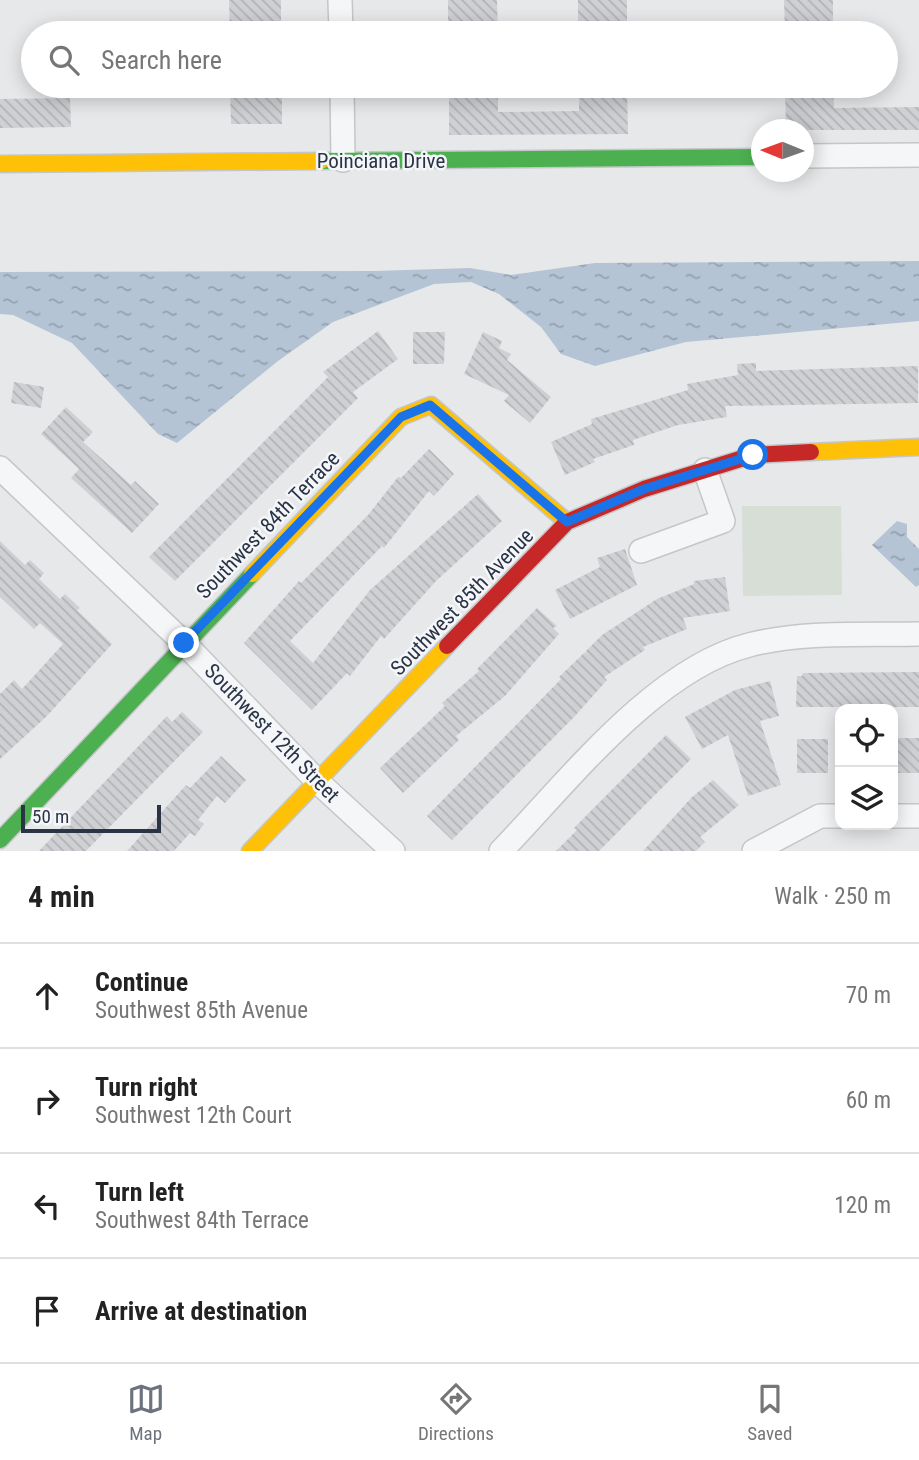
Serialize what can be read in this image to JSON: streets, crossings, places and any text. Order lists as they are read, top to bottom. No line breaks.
{"streets":{"street":["Poinciana Drive","Southwest 84th Terrace","Southwest 85th Avenue","Southwest 12th Street"]},"crossings":[["Southwest 84th Terrace","Southwest 85th Avenue"],["Southwest 84th Terrace","Southwest 12th Street"],["Southwest 85th Avenue","Southwest 12th Street"]],"scale_bar":"50 m","north":"left","page":{"search":"Search here","scale":"50 m","heading":["4 min","Walk · 250 m"],"list":[["Continue","Southwest 85th Avenue","70 m"],["Turn right","Southwest 12th Court","60 m"],["Turn left","Southwest 84th Terrace","120 m"],"Arrive at destination"],"nav":["Map","Directions","Saved"]}}
